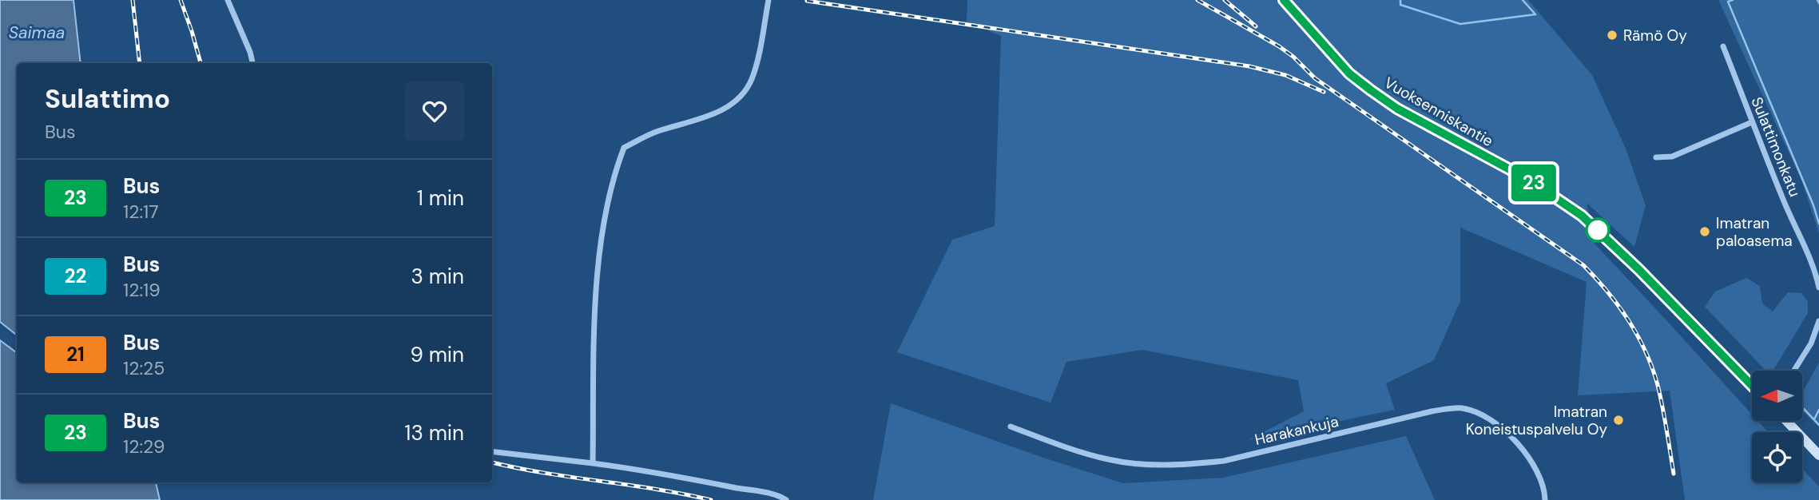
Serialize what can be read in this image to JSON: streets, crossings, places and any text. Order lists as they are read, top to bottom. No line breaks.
{"streets":{"street":["Vuoksenniskantie","Sulattimonkatu","Harakankuja"]},"water":["Saimaa"],"places":["Rämö Oy","Imatran paloasema","Imatran Koneistuspalvelu Oy"],"lines":["bus line 23"],"north":"left","page":{"on_map":"23","heading":["Sulattimo","Bus"],"list":[{"mark":"23","name":"Bus","note":"12:17","value":"1 min"},{"mark":"22","name":"Bus","note":"12:19","value":"3 min"},{"mark":"21","name":"Bus","note":"12:25","value":"9 min"},{"mark":"23","name":"Bus","note":"12:29","value":"13 min"}]}}
